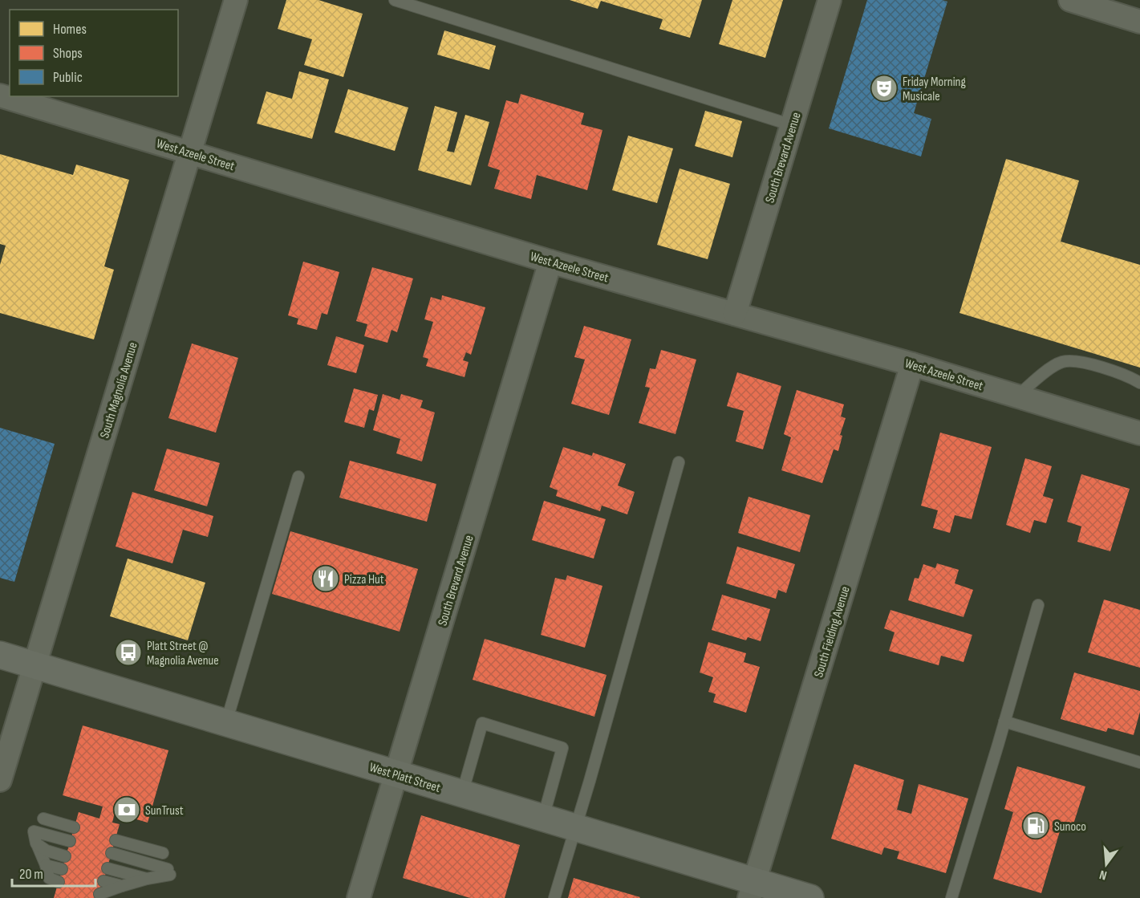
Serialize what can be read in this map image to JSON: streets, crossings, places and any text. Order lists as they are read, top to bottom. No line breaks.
{"streets":{"main road":["West Platt Street"],"street":["West Azeele Street","South Brevard Avenue","South Magnolia Avenue","South Fielding Avenue"]},"crossings":[["West Azeele Street","South Brevard Avenue"],["West Azeele Street","South Magnolia Avenue"],["West Azeele Street","South Fielding Avenue"],["South Brevard Avenue","West Platt Street"],["South Magnolia Avenue","West Platt Street"],["South Fielding Avenue","West Platt Street"]],"places":{"theatre":["Friday Morning Musicale"],"restaurant":["Pizza Hut"],"bus stop":["Platt Street @ Magnolia Avenue"],"bank":["SunTrust"],"fuel station":["Sunoco"]},"legend":["Homes","Shops","Public"],"scale_bar":"20 m","north":"bottom"}
